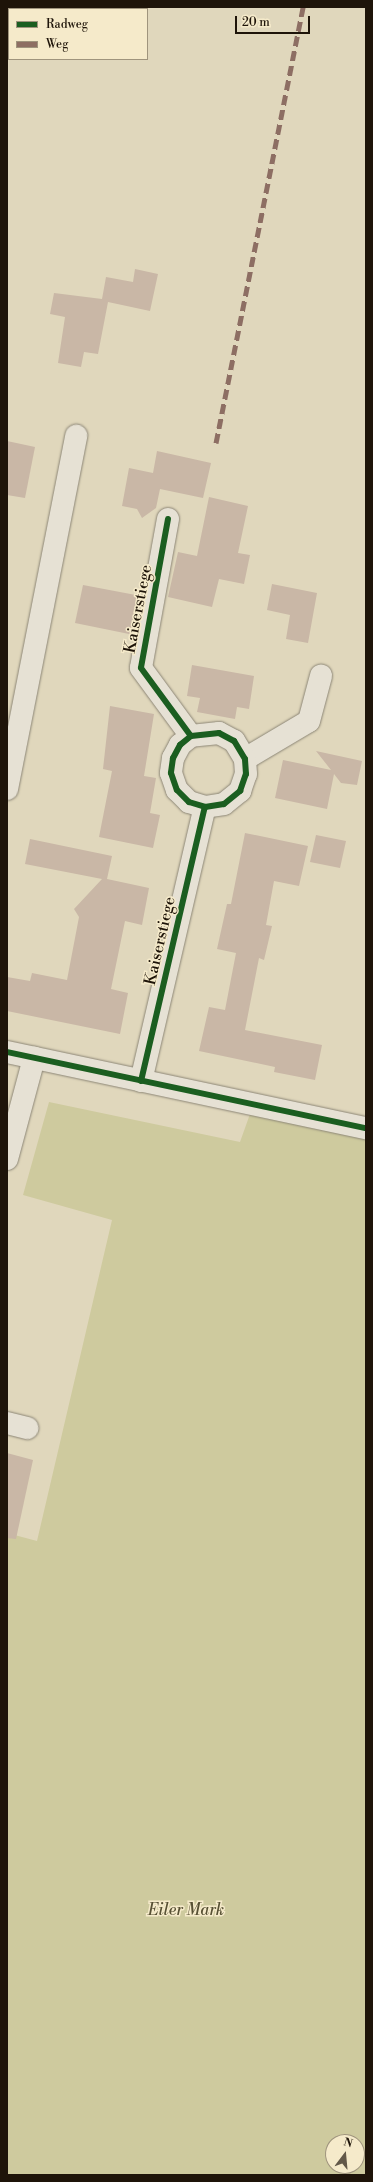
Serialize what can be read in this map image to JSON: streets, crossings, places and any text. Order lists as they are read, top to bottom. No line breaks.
{"streets":{"street":["Kaiserstiege"]},"parks":["Eiler Mark"],"legend":["Radweg","Weg"],"scale_bar":"20 m","north":"top"}
